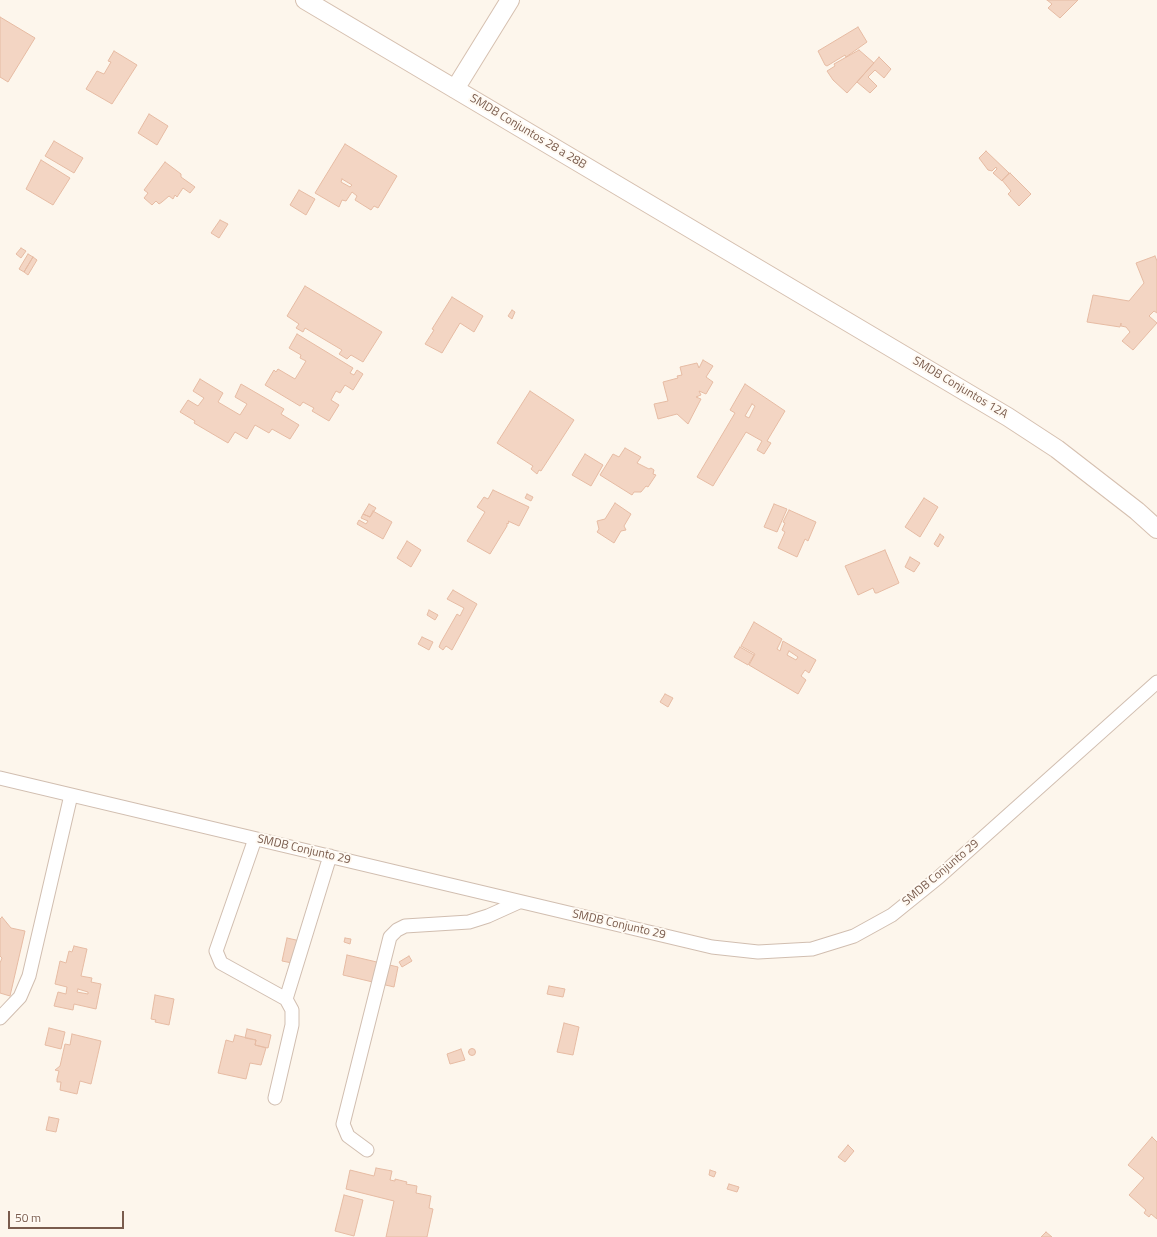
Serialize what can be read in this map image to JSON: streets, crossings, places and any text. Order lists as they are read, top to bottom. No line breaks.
{"streets":{"street":["SMDB Conjuntos 28 a 28B","SMDB Conjuntos 12A","SMDB Conjunto 29"]},"crossings":[["SMDB Conjuntos 28 a 28B","SMDB Conjuntos 12A"]],"scale_bar":"50 m"}
